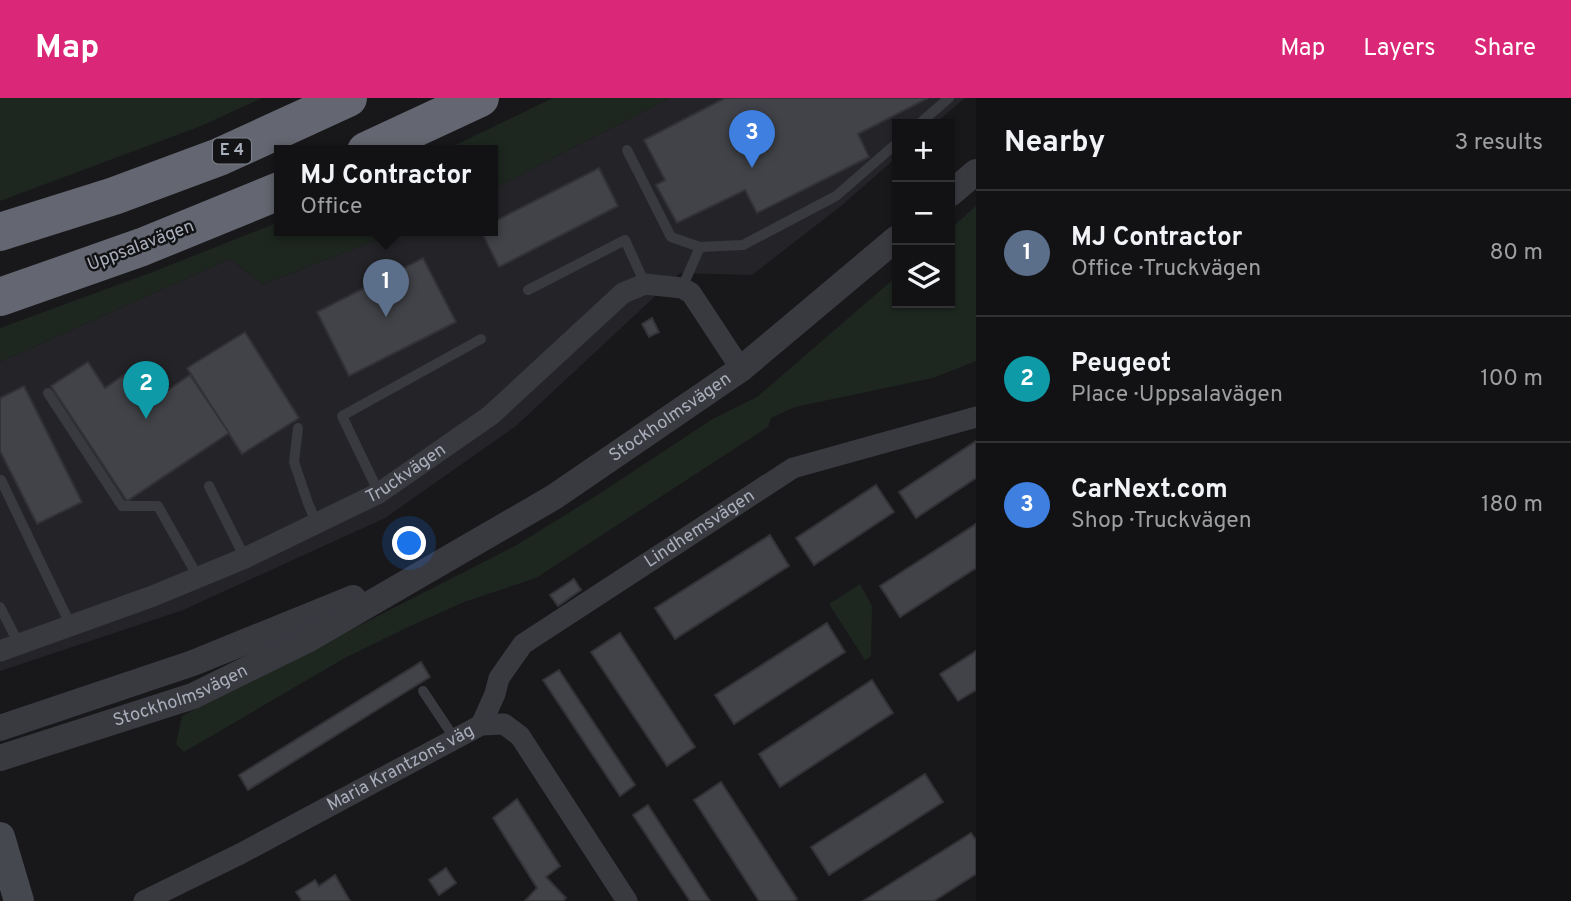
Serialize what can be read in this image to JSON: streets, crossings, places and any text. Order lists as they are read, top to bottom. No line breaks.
{"streets":{"highway":["E 4","Uppsalavägen"],"street":["Stockholmsvägen","Truckvägen","Lindhemsvägen","Maria Krantzons väg"]},"crossings":[["Lindhemsvägen","Maria Krantzons väg"]],"page":{"header":"Map","nav":["Map","Layers","Share"],"heading":["Nearby","3 results"],"pins":["3","1","2"],"map_buttons":["+","−"],"popup":["MJ Contractor","Office"],"list":[{"mark":"1","name":"MJ Contractor","note":"Office · Truckvägen","value":"80 m"},{"mark":"2","name":"Peugeot","note":"Place · Uppsalavägen","value":"100 m"},{"mark":"3","name":"CarNext.com","note":"Shop · Truckvägen","value":"180 m"}]}}
